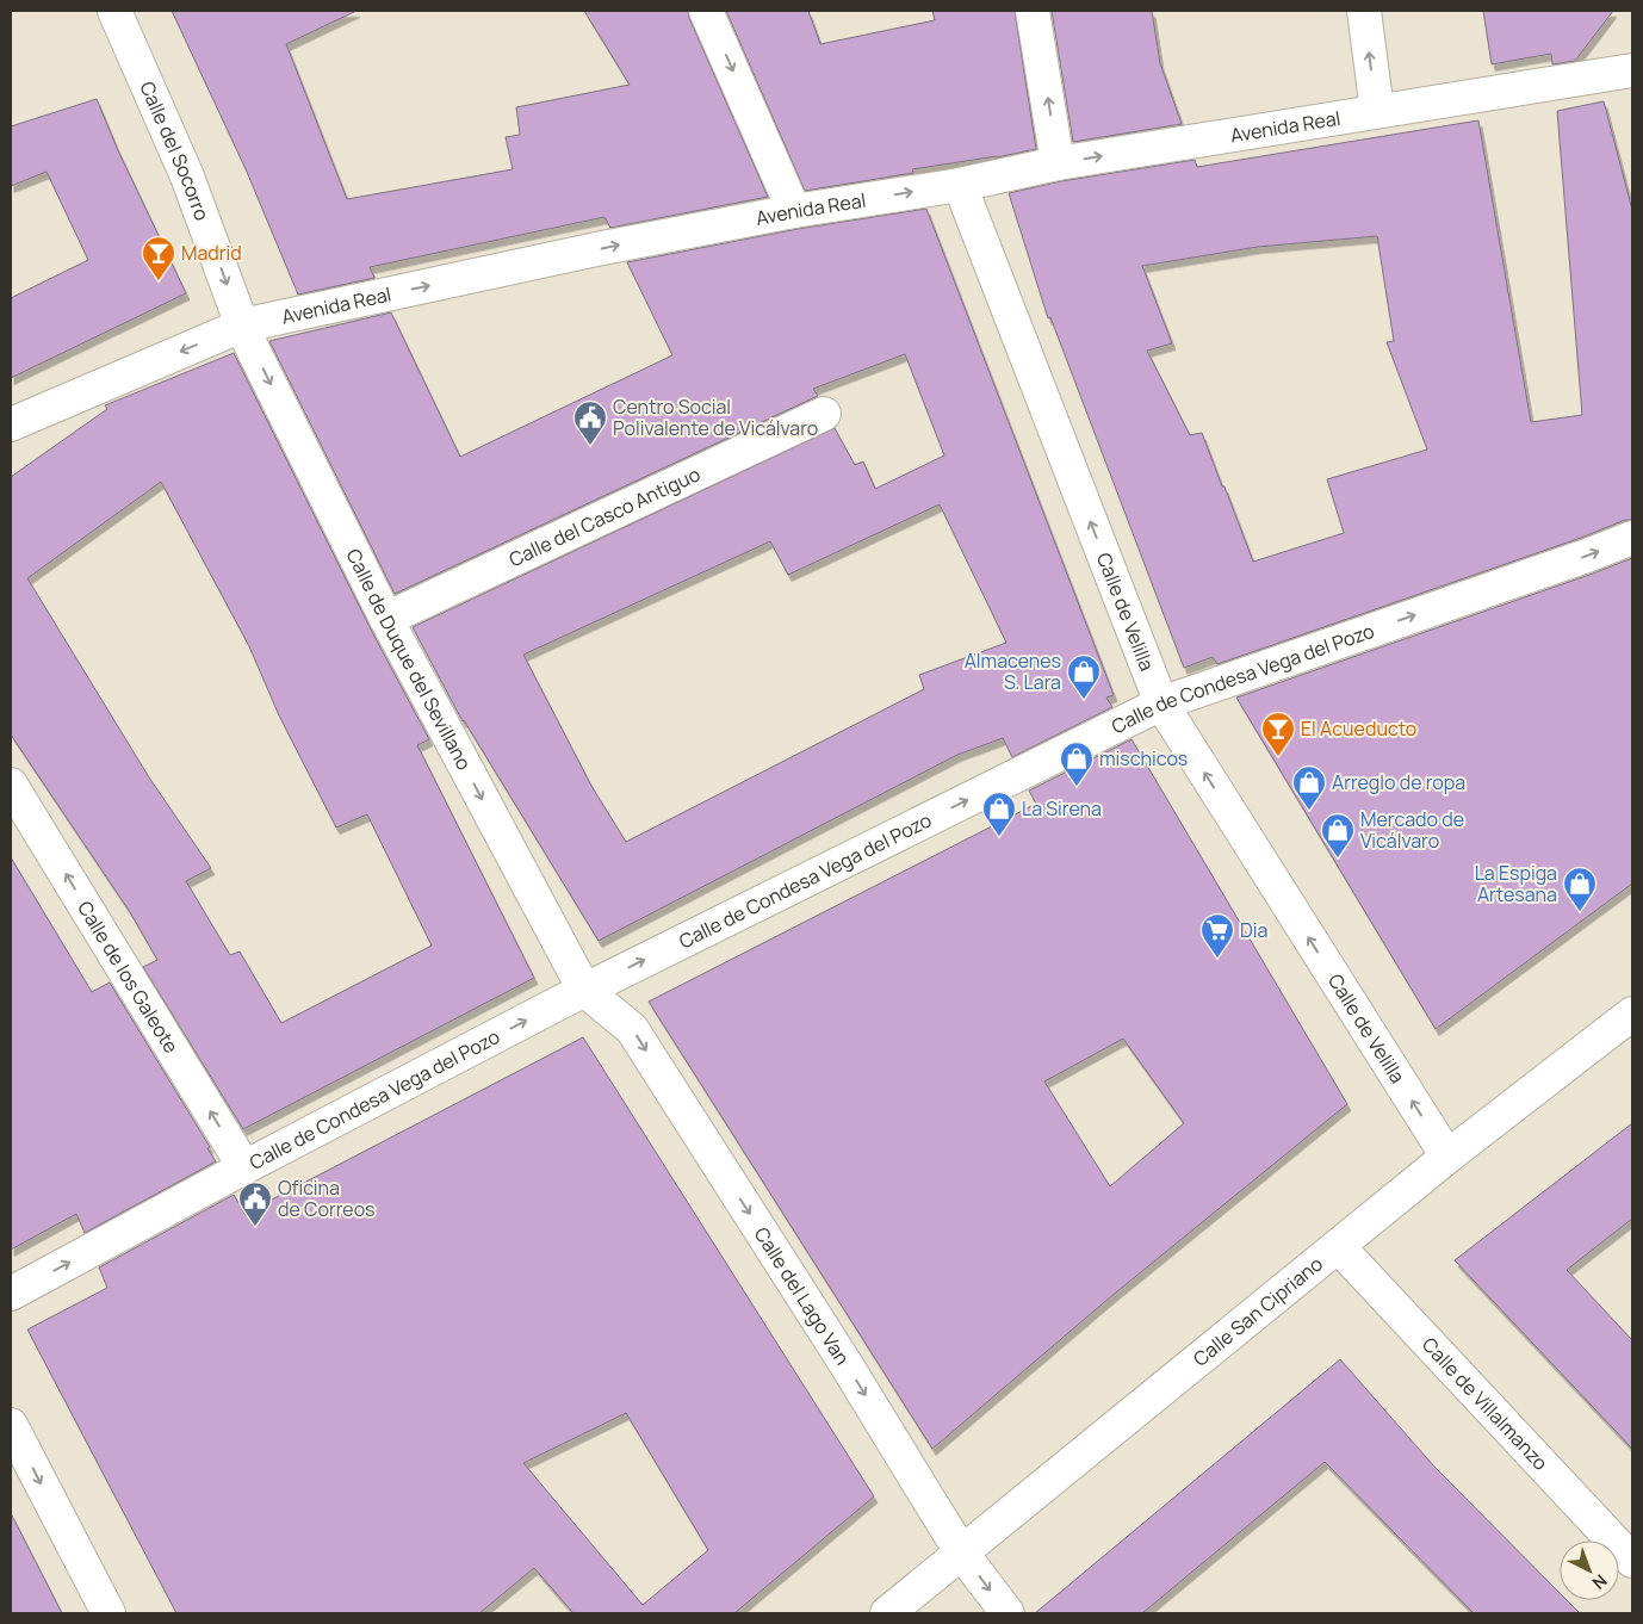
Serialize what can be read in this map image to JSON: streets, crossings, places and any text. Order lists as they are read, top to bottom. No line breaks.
{"streets":{"street":["Avenida Real","Calle del Socorro","Calle del Casco Antiguo","Calle de Velilla","Calle de Duque del Sevillano","Calle de Condesa Vega del Pozo","Calle de los Galeote","Calle del Lago Van","Calle San Cipriano","Calle de Villalmanzo"]},"crossings":[["Avenida Real","Calle del Socorro"],["Avenida Real","Calle de Velilla"],["Avenida Real","Calle de Duque del Sevillano"],["Calle del Socorro","Calle de Duque del Sevillano"],["Calle del Casco Antiguo","Calle de Duque del Sevillano"],["Calle de Velilla","Calle de Condesa Vega del Pozo"],["Calle de Velilla","Calle San Cipriano"],["Calle de Duque del Sevillano","Calle de Condesa Vega del Pozo"],["Calle de Duque del Sevillano","Calle del Lago Van"],["Calle de Condesa Vega del Pozo","Calle de los Galeote"],["Calle de Condesa Vega del Pozo","Calle del Lago Van"],["Calle del Lago Van","Calle San Cipriano"],["Calle San Cipriano","Calle de Villalmanzo"]],"one_way":["Calle del Socorro","Calle de Velilla","Calle de Duque del Sevillano","Calle de Condesa Vega del Pozo","Calle de los Galeote","Calle del Lago Van"],"places":{"bar":["Madrid","El Acueducto"],"public building":["Centro Social Polivalente de Vicálvaro","Oficina de Correos"],"shop":["Almacenes S. Lara","mischicos","Arreglo de ropa","La Sirena","Mercado de Vicálvaro","La Espiga Artesana"],"supermarket":["Dia"]},"north":"bottom right"}
